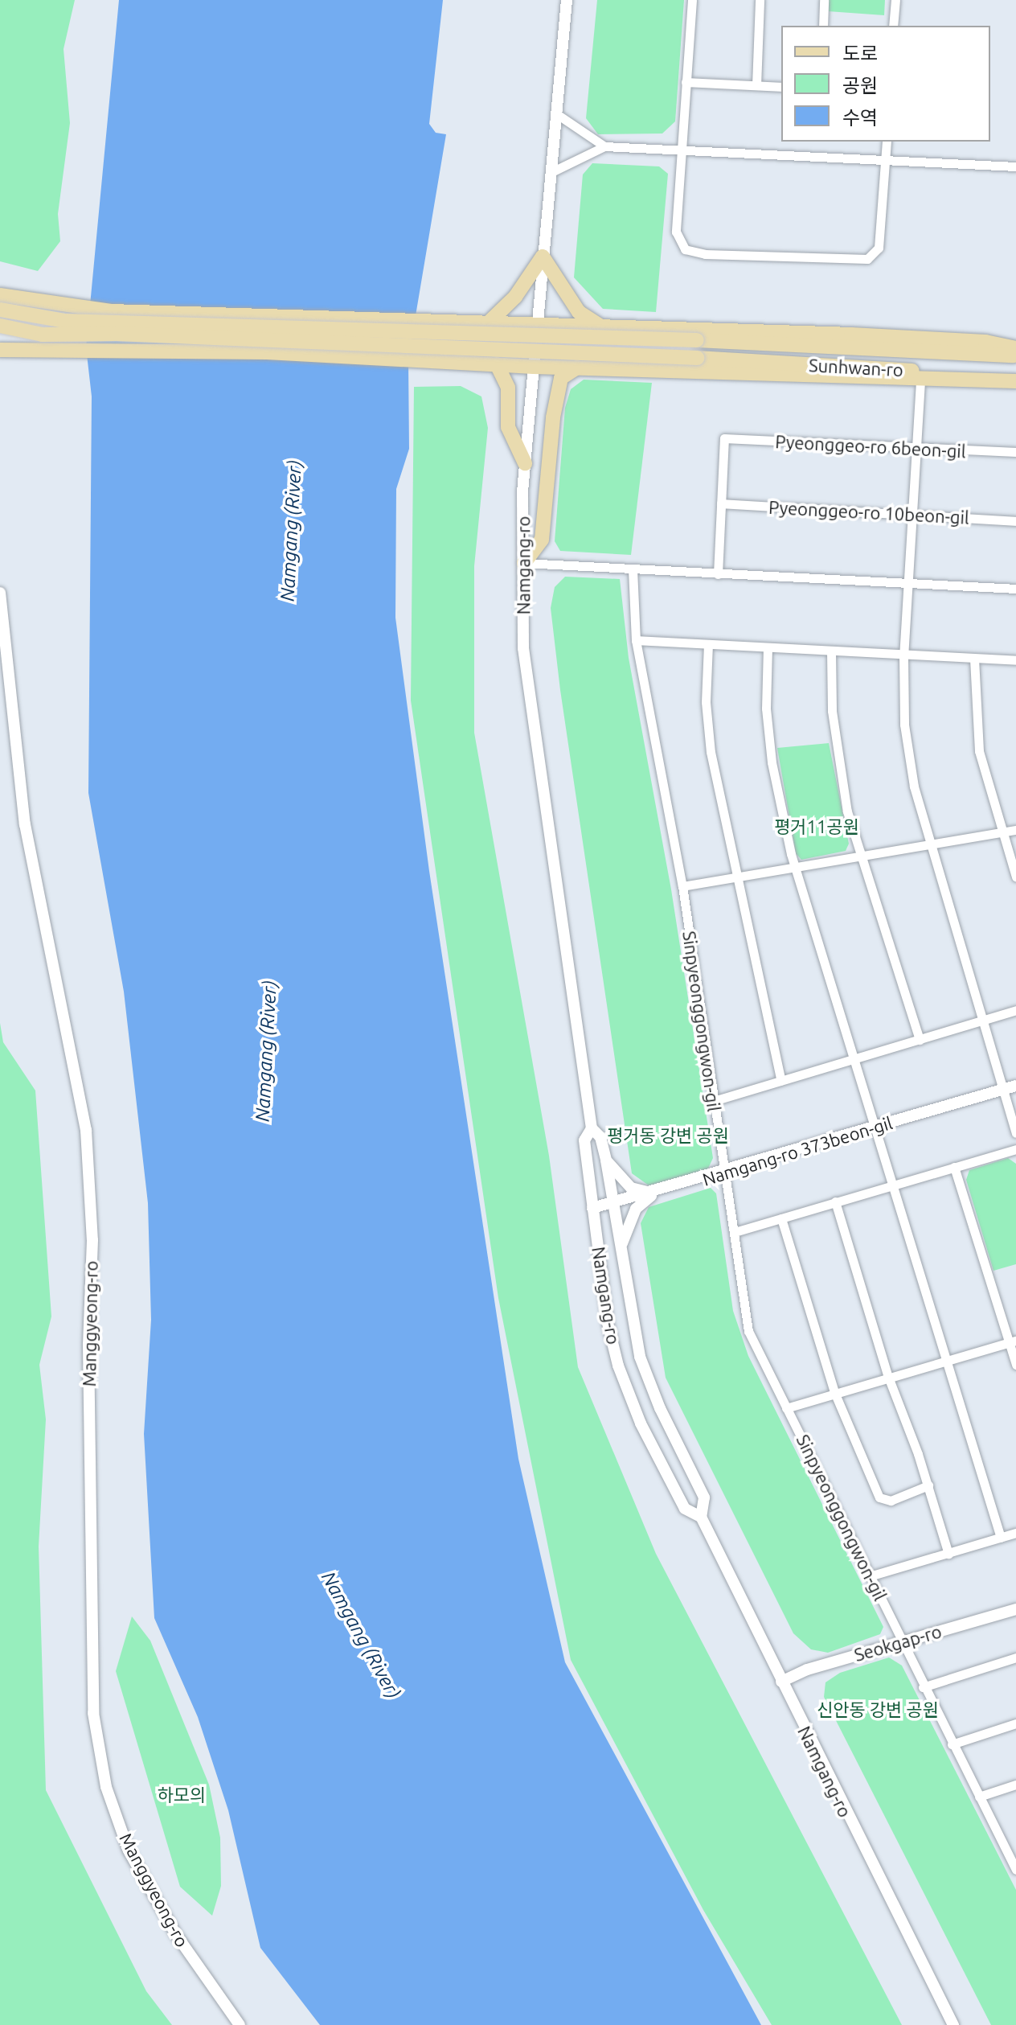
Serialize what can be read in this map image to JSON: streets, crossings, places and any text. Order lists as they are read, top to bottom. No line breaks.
{"streets":{"main road":["Sunhwan-ro"],"street":["Pyeonggeo-ro 6beon-gil","Pyeonggeo-ro 10beon-gil","Namgang-ro","Sinpyeonggongwon-gil","Namgang-ro 373beon-gil","Manggyeong-ro","Seokgap-ro"]},"crossings":[["Pyeonggeo-ro 6beon-gil","Pyeonggeo-ro 10beon-gil"],["Namgang-ro","Namgang-ro 373beon-gil"],["Namgang-ro","Seokgap-ro"],["Sinpyeonggongwon-gil","Namgang-ro 373beon-gil"],["Sinpyeonggongwon-gil","Seokgap-ro"]],"water":["Namgang (River)"],"parks":["평거11공원","평거동 강변 공원","신안동 강변 공원","하모의"],"legend":["도로","공원","수역"]}
